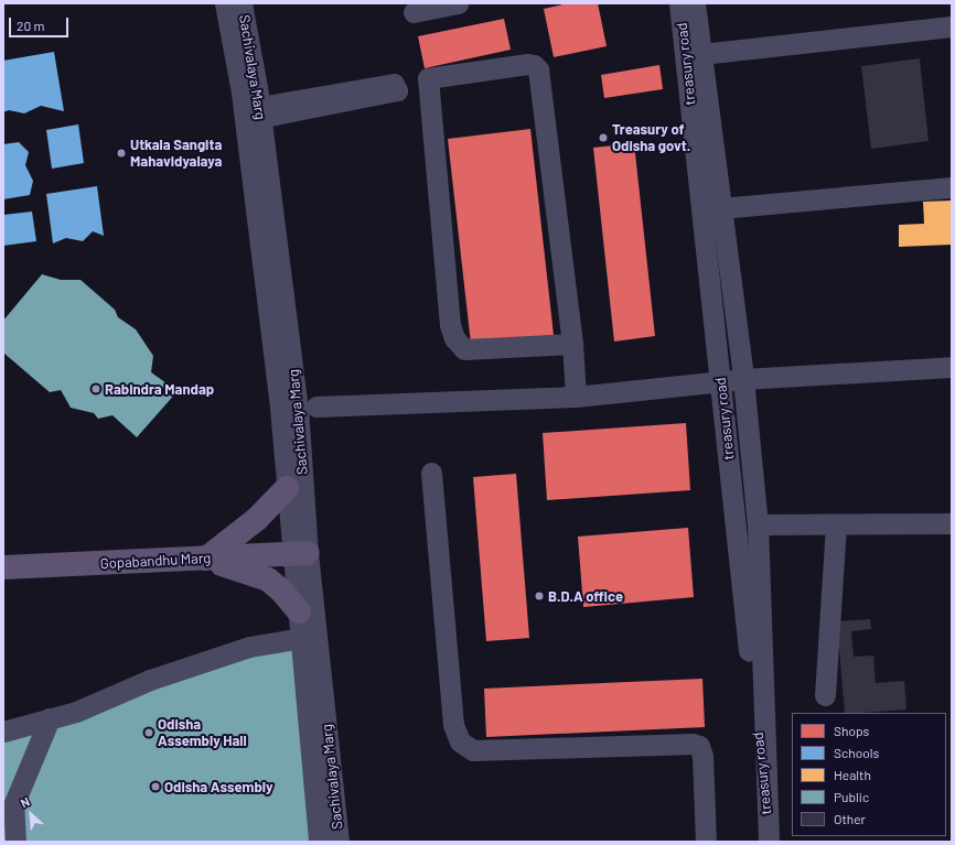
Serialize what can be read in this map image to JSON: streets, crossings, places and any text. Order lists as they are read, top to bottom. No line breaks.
{"streets":{"main road":["Gopabandhu Marg"],"street":["treasury road","Sachivalaya Marg"]},"crossings":[["Sachivalaya Marg","Gopabandhu Marg"]],"places":["Treasury of Odisha govt.","Utkala Sangita Mahavidyalaya","Rabindra Mandap","B.D.A office","Odisha Assembly Hall","Odisha Assembly"],"legend":["Shops","Schools","Health","Public","Other"],"scale_bar":"20 m","north":"top left"}
